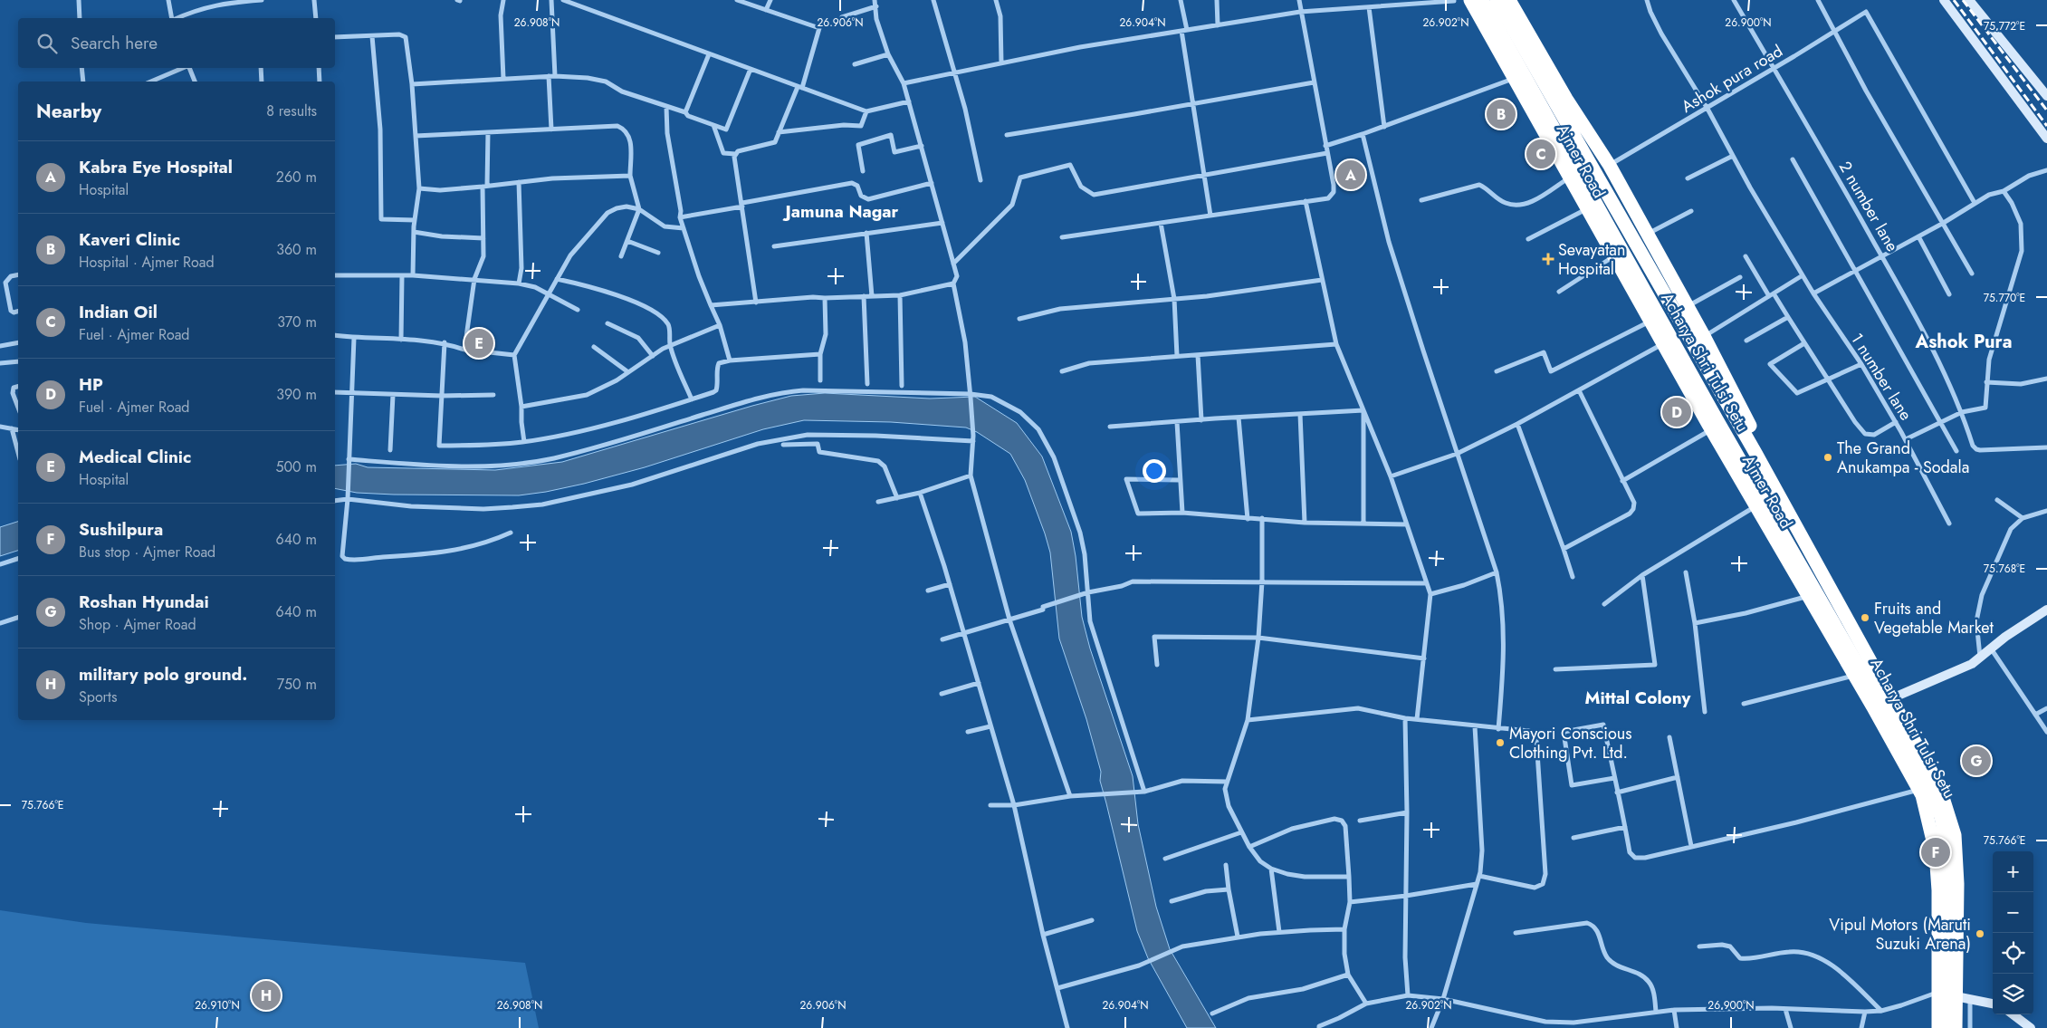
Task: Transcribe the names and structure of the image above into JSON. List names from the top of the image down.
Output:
{
  "streets": {
    "highway": ["Ajmer Road", "Acharya Shri Tulsi Setu"],
    "street": ["Ashok pura road", "2 number lane", "1 number lane"]
  },
  "crossings": [
    ["Ashok pura road", "Ajmer Road"],
    ["Ashok pura road", "2 number lane"],
    ["Ajmer Road", "Acharya Shri Tulsi Setu"]
  ],
  "districts": ["Jamuna Nagar", "Ashok Pura", "Mittal Colony"],
  "places": {
    "health": ["Sevayatan Hospital"],
    "other": [
      "The Grand Anukampa - Sodala",
      "Fruits and Vegetable Market",
      "Mayori Conscious Clothing Pvt. Ltd.",
      "Vipul Motors (Maruti Suzuki Arena)"
    ]
  },
  "page": {
    "search": "Search here",
    "heading": ["Nearby", "8 results"],
    "pins": [
      "B",
      "C",
      "A",
      "E",
      "D",
      "G",
      "F",
      "H"
    ],
    "list": [
      {
        "mark": "A",
        "name": "Kabra Eye Hospital",
        "note": "Hospital",
        "value": "260 m"
      },
      {
        "mark": "B",
        "name": "Kaveri Clinic",
        "note": "Hospital · Ajmer Road",
        "value": "360 m"
      },
      {
        "mark": "C",
        "name": "Indian Oil",
        "note": "Fuel · Ajmer Road",
        "value": "370 m"
      },
      {
        "mark": "D",
        "name": "HP",
        "note": "Fuel · Ajmer Road",
        "value": "390 m"
      },
      {
        "mark": "E",
        "name": "Medical Clinic",
        "note": "Hospital",
        "value": "500 m"
      },
      {
        "mark": "F",
        "name": "Sushilpura",
        "note": "Bus stop · Ajmer Road",
        "value": "640 m"
      },
      {
        "mark": "G",
        "name": "Roshan Hyundai",
        "note": "Shop · Ajmer Road",
        "value": "640 m"
      },
      {
        "mark": "H",
        "name": "military polo ground.",
        "note": "Sports",
        "value": "750 m"
      }
    ],
    "map_buttons": ["+", "−"]
  },
  "coordinates": [
    "26.908°N",
    "26.906°N",
    "26.904°N",
    "26.902°N",
    "26.900°N",
    "75.772°E",
    "75.770°E",
    "75.768°E",
    "75.766°E",
    "26.910°N"
  ]
}
